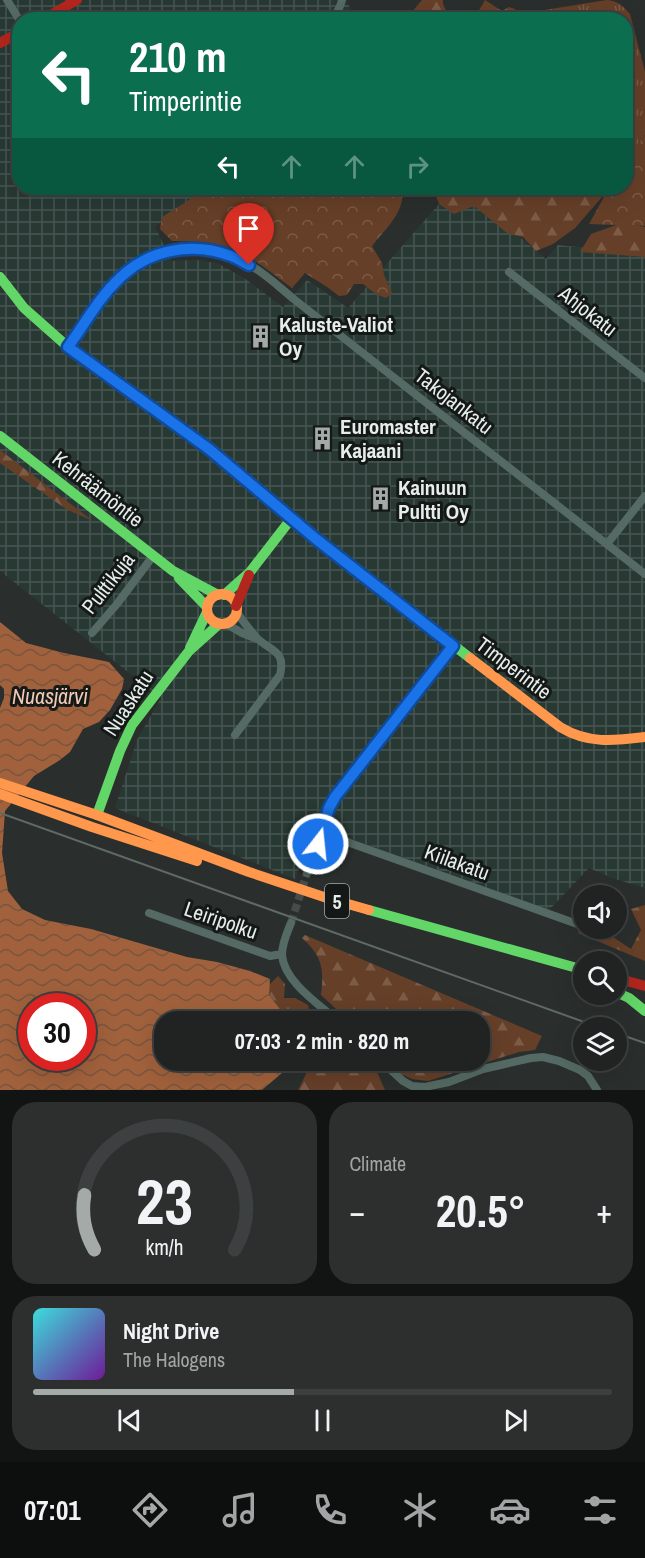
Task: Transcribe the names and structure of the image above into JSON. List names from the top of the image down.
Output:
{
  "streets": {
    "main road": [
      "Kehräämöntie",
      "Timperintie",
      "Nuaskatu",
      "5"
    ],
    "street": [
      "Ahjokatu",
      "Takojankatu",
      "Pulttikuja",
      "Kiilakatu",
      "Leiripolku"
    ]
  },
  "crossings": [
    ["Kehräämöntie", "Pulttikuja"],
    ["Kehräämöntie", "Nuaskatu"],
    ["Nuaskatu", "5"]
  ],
  "water": ["Nuasjärvi"],
  "places": {
    "building": ["Kaluste-Valiot Oy", "Euromaster Kajaani", "Kainuun Pultti Oy"]
  },
  "page": {
    "turn": ["210 m", "Timperintie"],
    "limit": "30",
    "trip": "07:03 · 2 min · 820 m",
    "tile": "Climate",
    "heat": ["−", "20.5°", "+"],
    "song": ["Night Drive", "The Halogens"],
    "tabs": "07:01",
    "gauge": ["23", "km/h"]
  }
}
